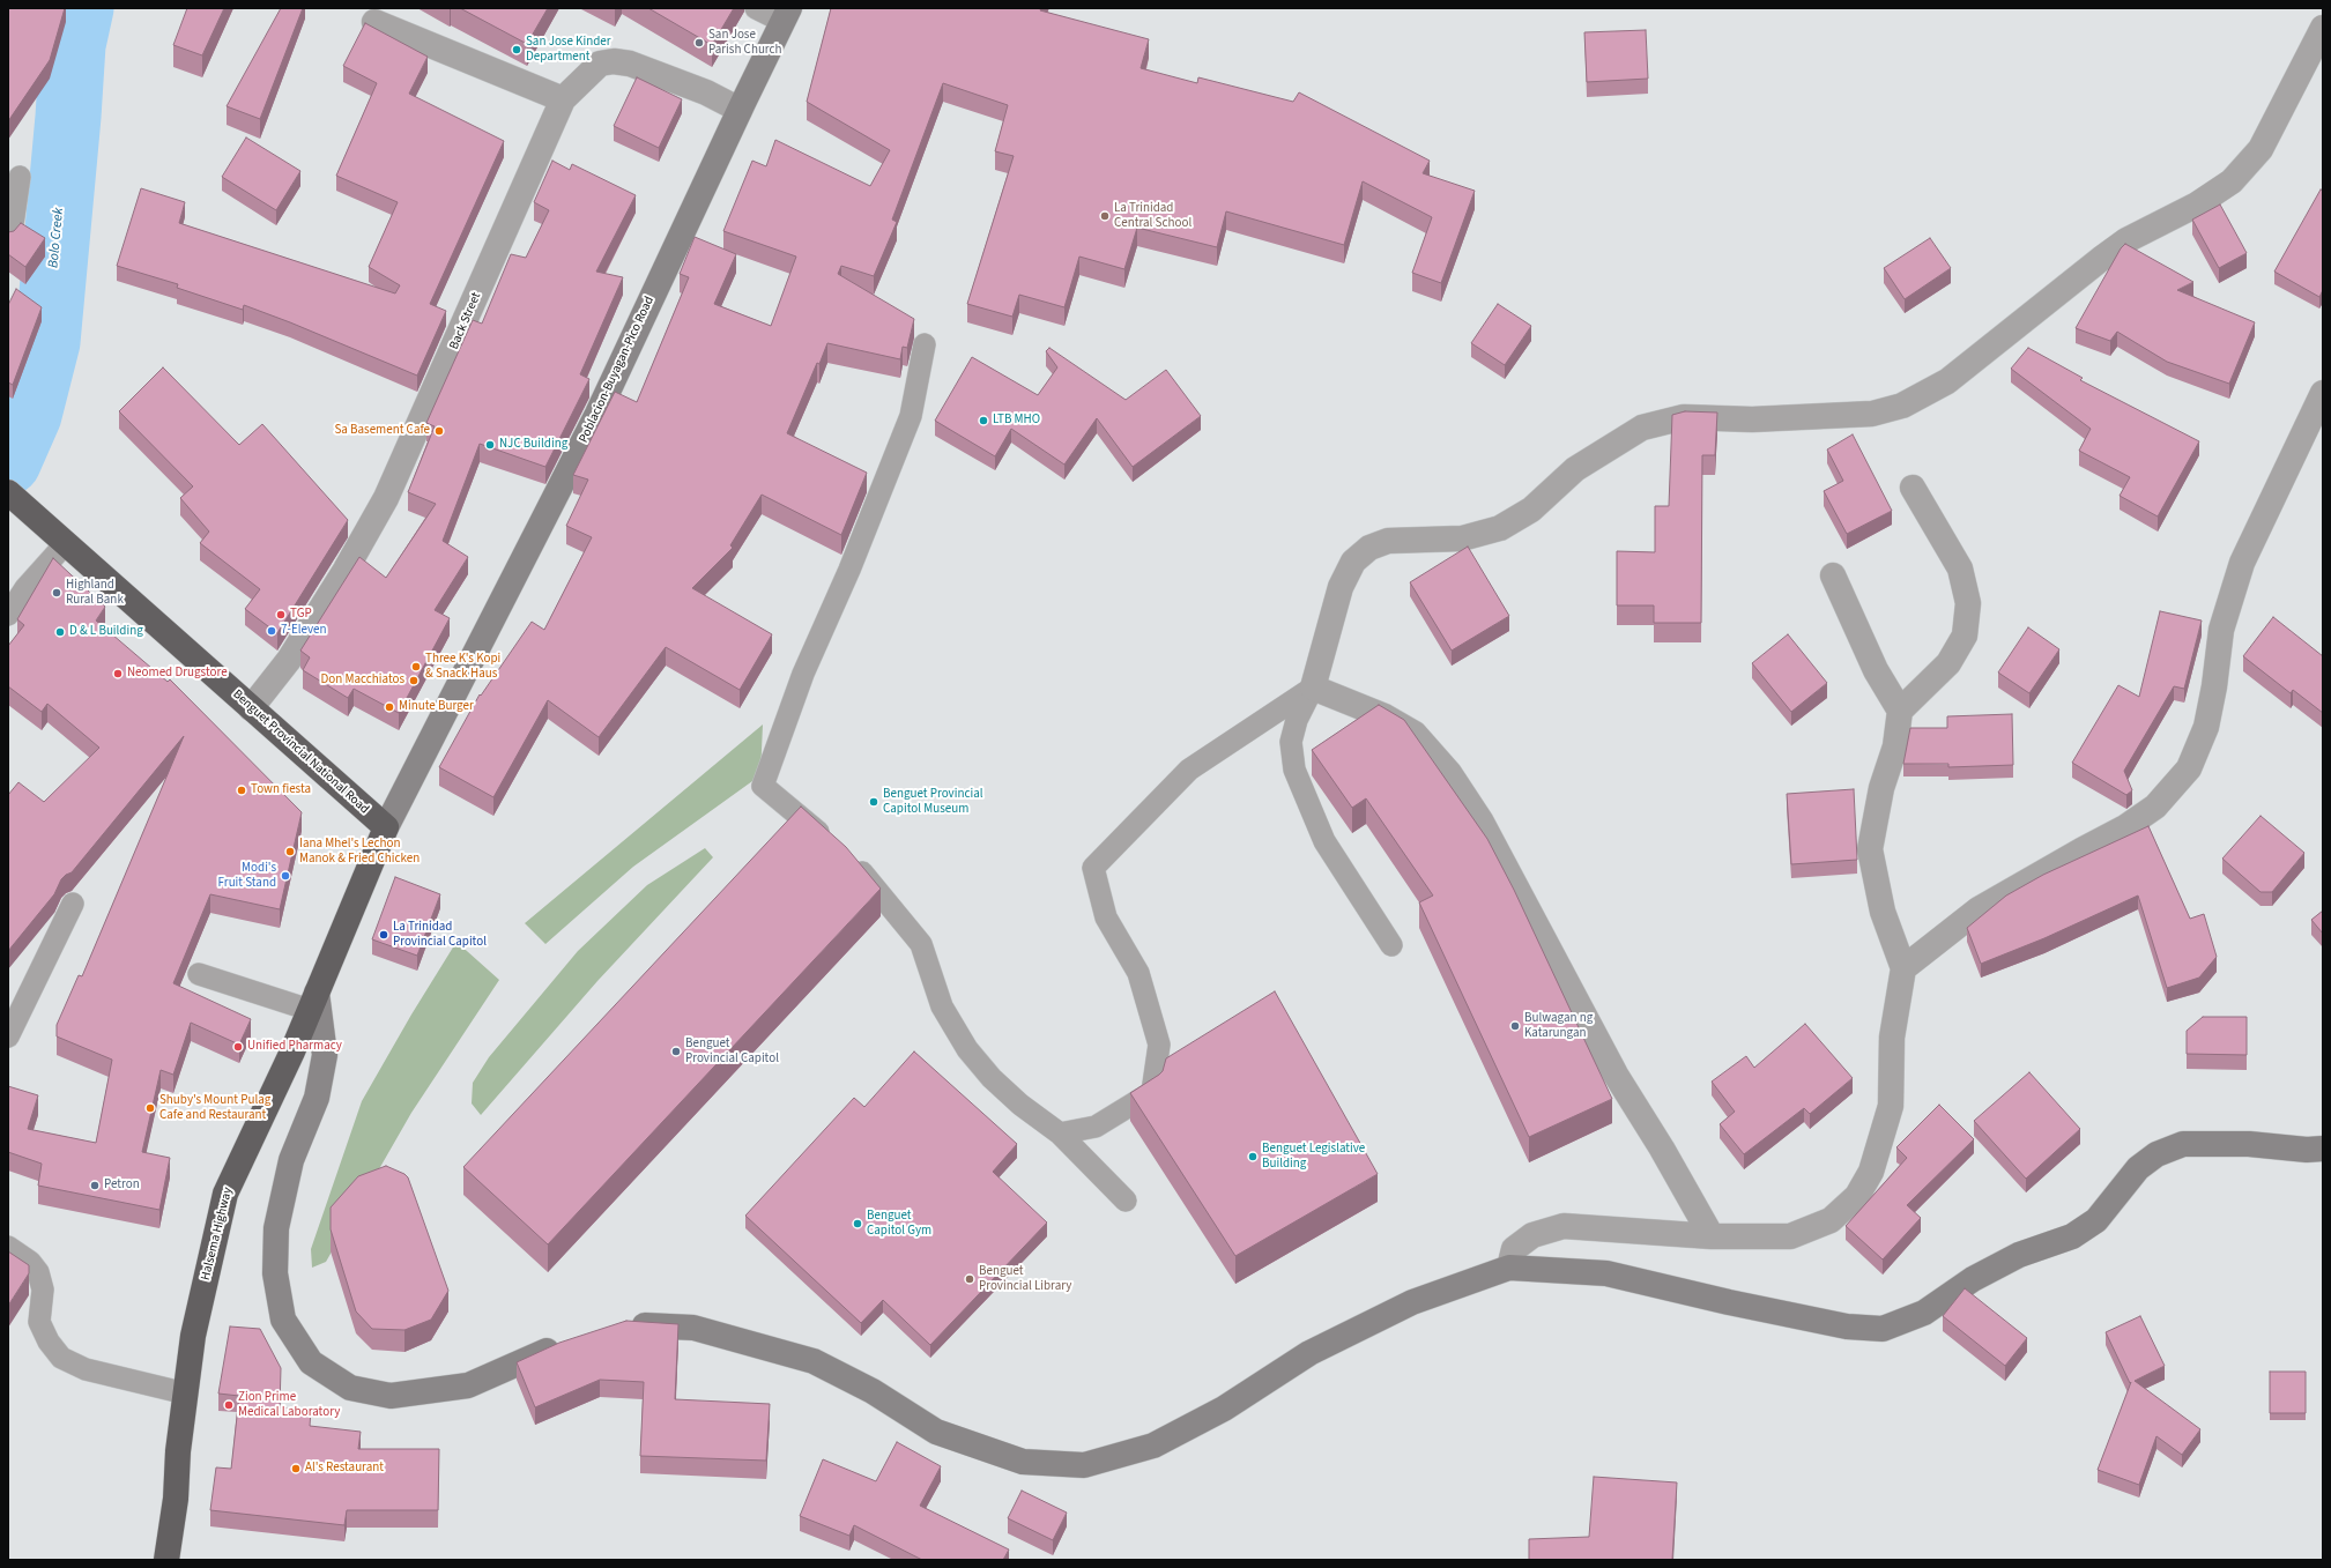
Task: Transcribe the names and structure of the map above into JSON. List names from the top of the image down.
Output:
{
  "streets": {
    "highway": ["Benguet Provincial National Road", "Halsema Highway"],
    "street": ["Back Street", "Poblacion-Buyagan-Pico Road"]
  },
  "crossings": [
    ["Back Street", "Poblacion-Buyagan-Pico Road"],
    ["Back Street", "Benguet Provincial National Road"],
    ["Poblacion-Buyagan-Pico Road", "Benguet Provincial National Road"],
    ["Poblacion-Buyagan-Pico Road", "Halsema Highway"],
    ["Benguet Provincial National Road", "Halsema Highway"]
  ],
  "water": ["Bolo Creek"],
  "places": [
    "San Jose Parish Church",
    "San Jose Kinder Department",
    "La Trinidad Central School",
    "LTB MHO",
    "Sa Basement Cafe",
    "NJC Building",
    "Highland Rural Bank",
    "TGP",
    "7-Eleven",
    "D & L Building",
    "Three K's Kopi & Snack Haus",
    "Neomed Drugstore",
    "Don Macchiatos",
    "Minute Burger",
    "Town fiesta",
    "Benguet Provincial Capitol Museum",
    "Iana Mhel's Lechon Manok & Fried Chicken",
    "Modi's Fruit Stand",
    "La Trinidad Provincial Capitol",
    "Bulwagan ng Katarungan",
    "Unified Pharmacy",
    "Benguet Provincial Capitol",
    "Shuby's Mount Pulag Cafe and Restaurant",
    "Benguet Legislative Building",
    "Petron",
    "Benguet Capitol Gym",
    "Benguet Provincial Library",
    "Zion Prime Medical Laboratory",
    "Al's Restaurant"
  ]
}
